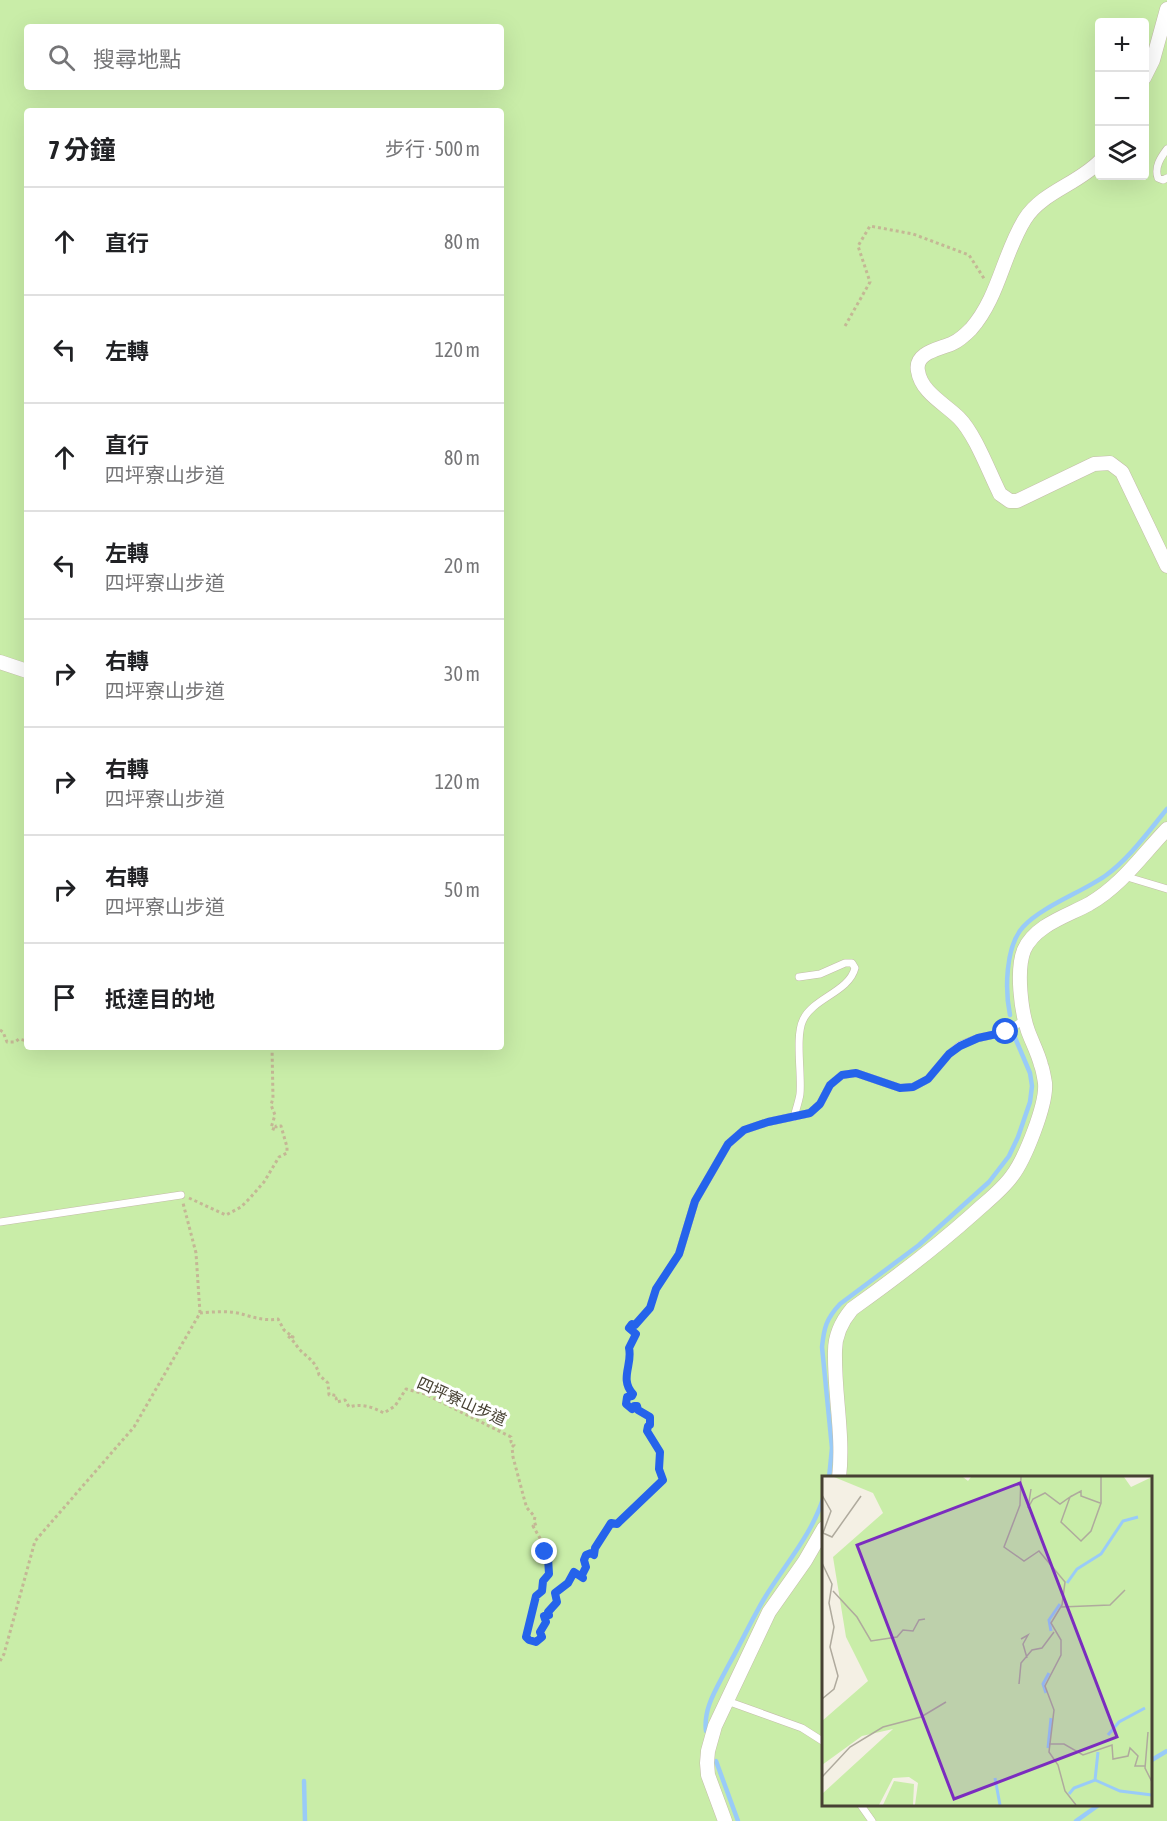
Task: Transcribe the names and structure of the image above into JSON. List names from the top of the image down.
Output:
{
  "streets": {
    "path": ["四坪寮山步道"]
  },
  "page": {
    "map_buttons": ["+", "−"],
    "search": "搜尋地點",
    "heading": ["7 分鐘", "步行 · 500 m"],
    "list": [
      ["直行", "80 m"],
      ["左轉", "120 m"],
      ["直行", "四坪寮山步道", "80 m"],
      ["左轉", "四坪寮山步道", "20 m"],
      ["右轉", "四坪寮山步道", "30 m"],
      ["右轉", "四坪寮山步道", "120 m"],
      ["右轉", "四坪寮山步道", "50 m"],
      "抵達目的地"
    ]
  }
}
